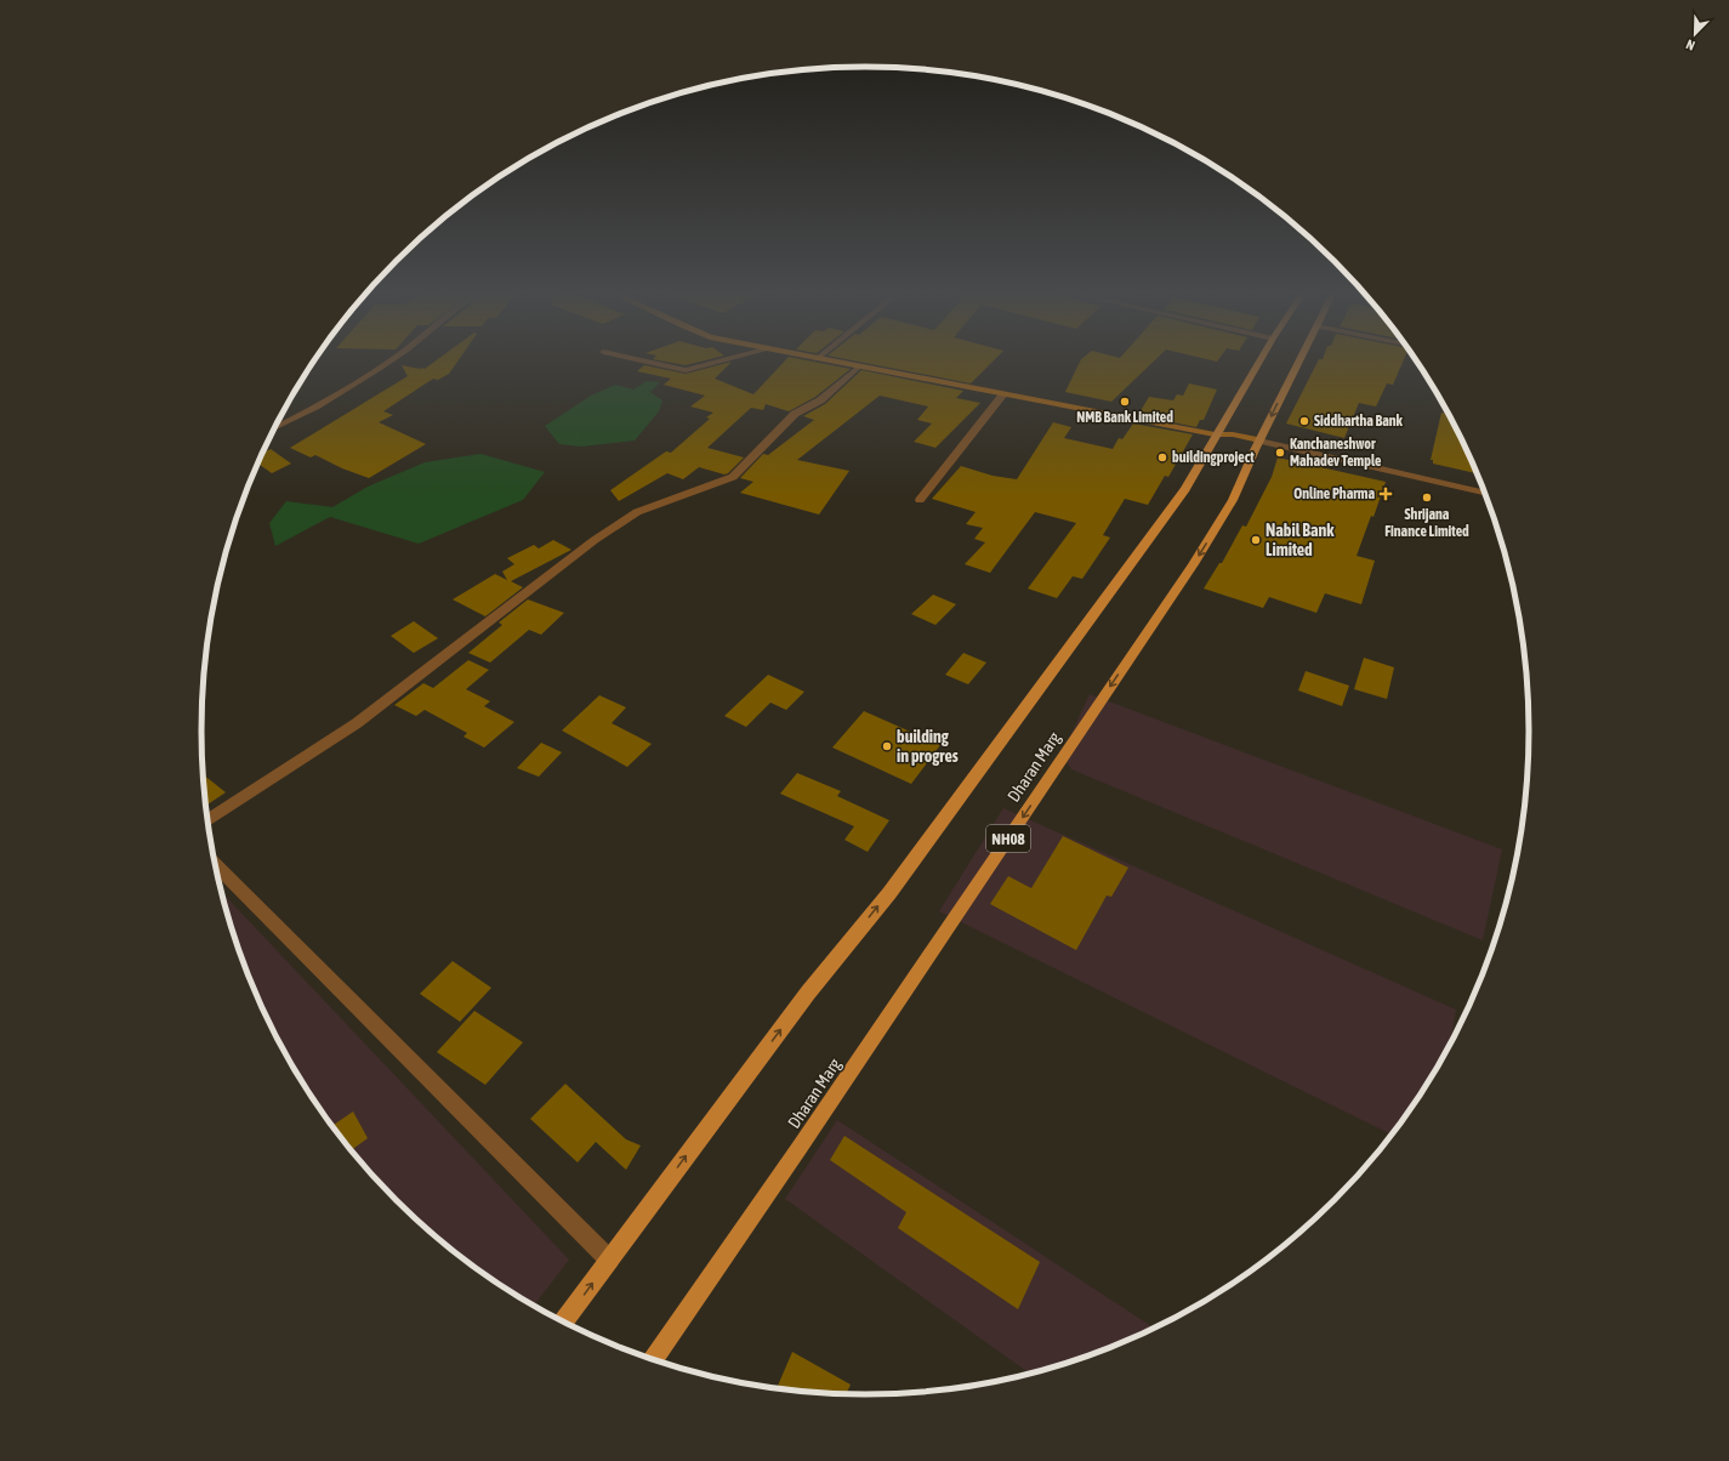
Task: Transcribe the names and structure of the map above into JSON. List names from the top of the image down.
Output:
{
  "streets": {
    "main road": ["Dharan Marg", "NH08"]
  },
  "places": {
    "other": [
      "NMB Bank Limited",
      "Siddhartha Bank",
      "Kanchaneshwor Mahadev Temple",
      "buildingproject",
      "Shrijana Finance Limited",
      "Nabil Bank Limited",
      "building in progres"
    ],
    "health": ["Online Pharma"]
  },
  "north": "bottom left"
}
